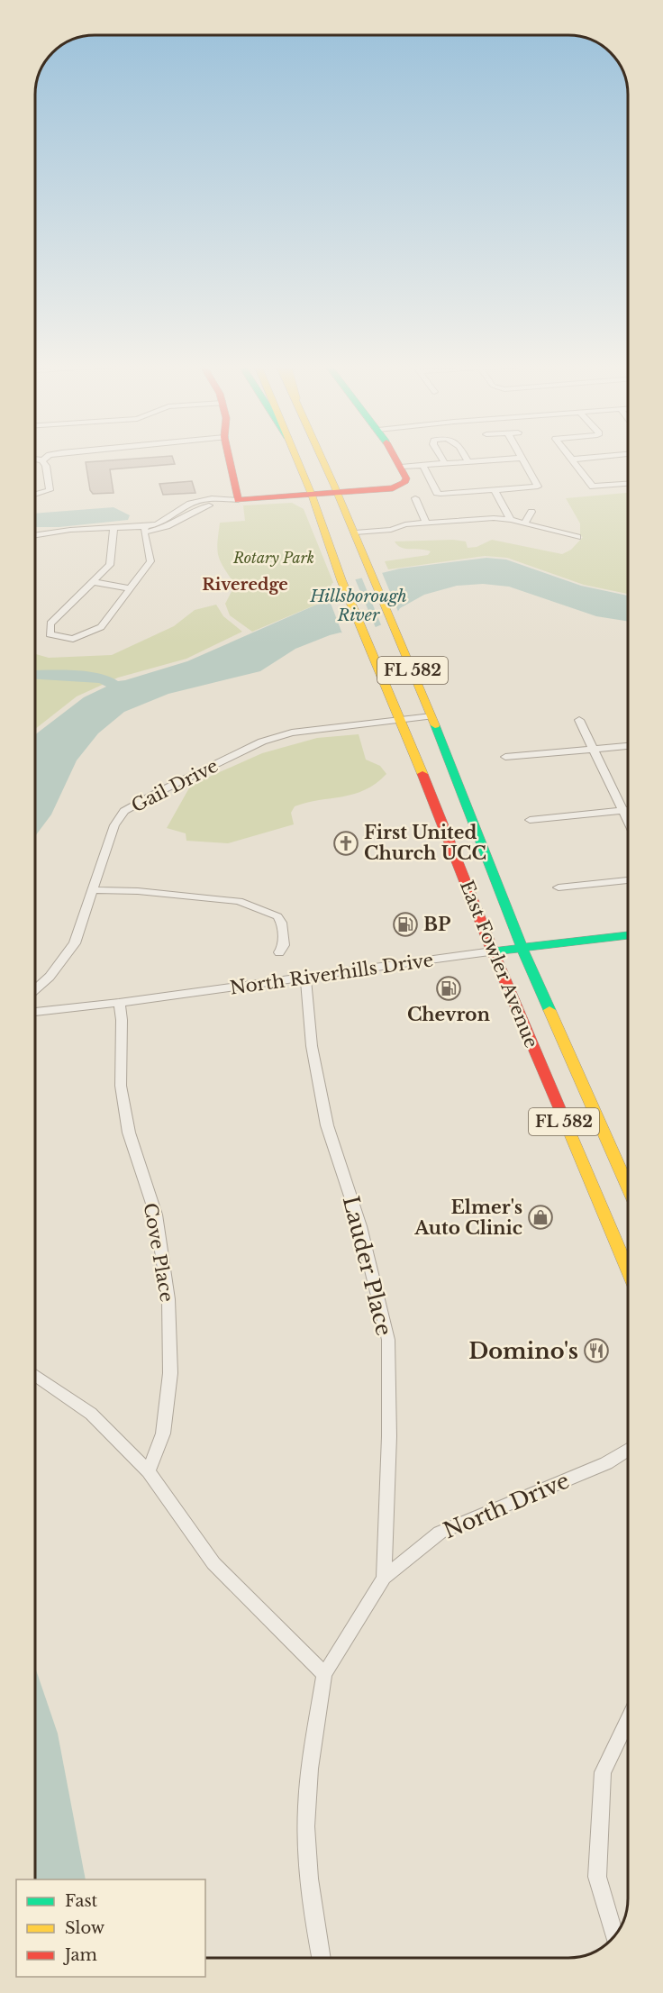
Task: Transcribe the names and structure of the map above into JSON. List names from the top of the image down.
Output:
{
  "streets": {
    "main road": ["FL 582", "East Fowler Avenue", "North Riverhills Drive"],
    "street": [
      "Gail Drive",
      "Cove Place",
      "Lauder Place",
      "North Drive"
    ]
  },
  "crossings": [
    ["Gail Drive", "East Fowler Avenue"],
    ["East Fowler Avenue", "North Riverhills Drive"],
    ["North Riverhills Drive", "Cove Place"],
    ["North Riverhills Drive", "Lauder Place"],
    ["Lauder Place", "North Drive"]
  ],
  "districts": ["Riveredge"],
  "water": ["Hillsborough River"],
  "parks": ["Rotary Park"],
  "places": {
    "church": ["First United Church UCC"],
    "fuel station": ["BP", "Chevron"],
    "shop": ["Elmer's Auto Clinic"],
    "restaurant": ["Domino's"]
  },
  "legend": ["Fast", "Slow", "Jam"]
}
